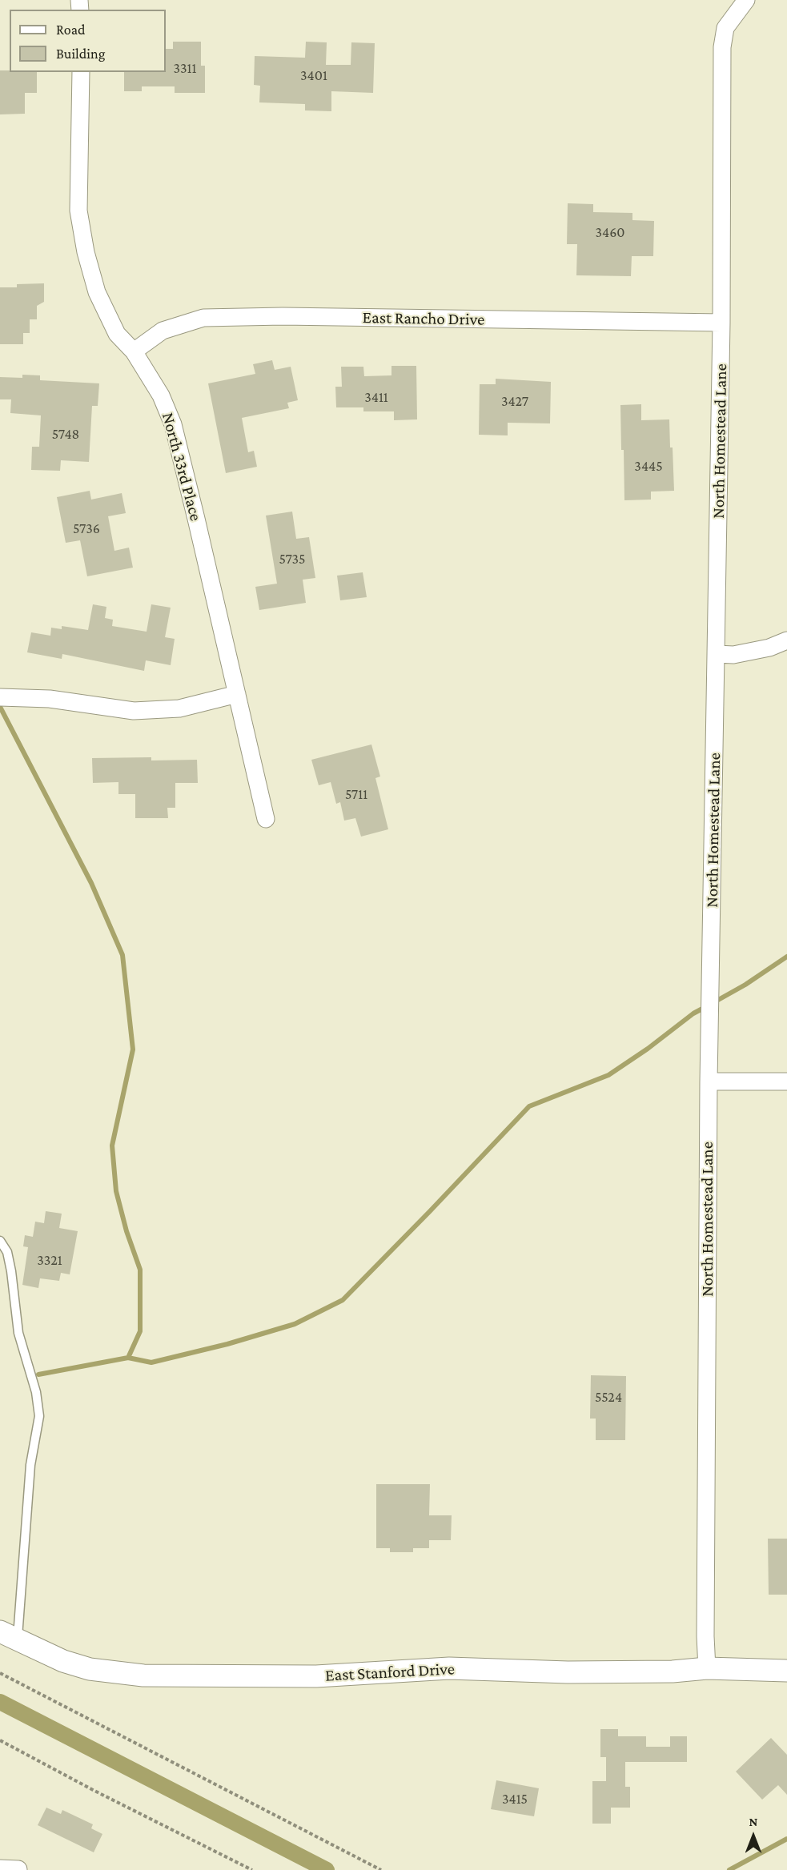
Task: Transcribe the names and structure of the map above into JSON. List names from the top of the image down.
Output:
{
  "streets": {
    "street": [
      "East Rancho Drive",
      "North Homestead Lane",
      "North 33rd Place",
      "East Stanford Drive"
    ]
  },
  "crossings": [
    ["East Rancho Drive", "North Homestead Lane"],
    ["East Rancho Drive", "North 33rd Place"],
    ["North Homestead Lane", "East Stanford Drive"]
  ],
  "house_numbers": [
    "3311",
    "3401",
    "3460",
    "3411",
    "3427",
    "5748",
    "3445",
    "5736",
    "5735",
    "5711",
    "3321",
    "5524",
    "3415"
  ],
  "legend": ["Road", "Building"],
  "north": "top"
}
